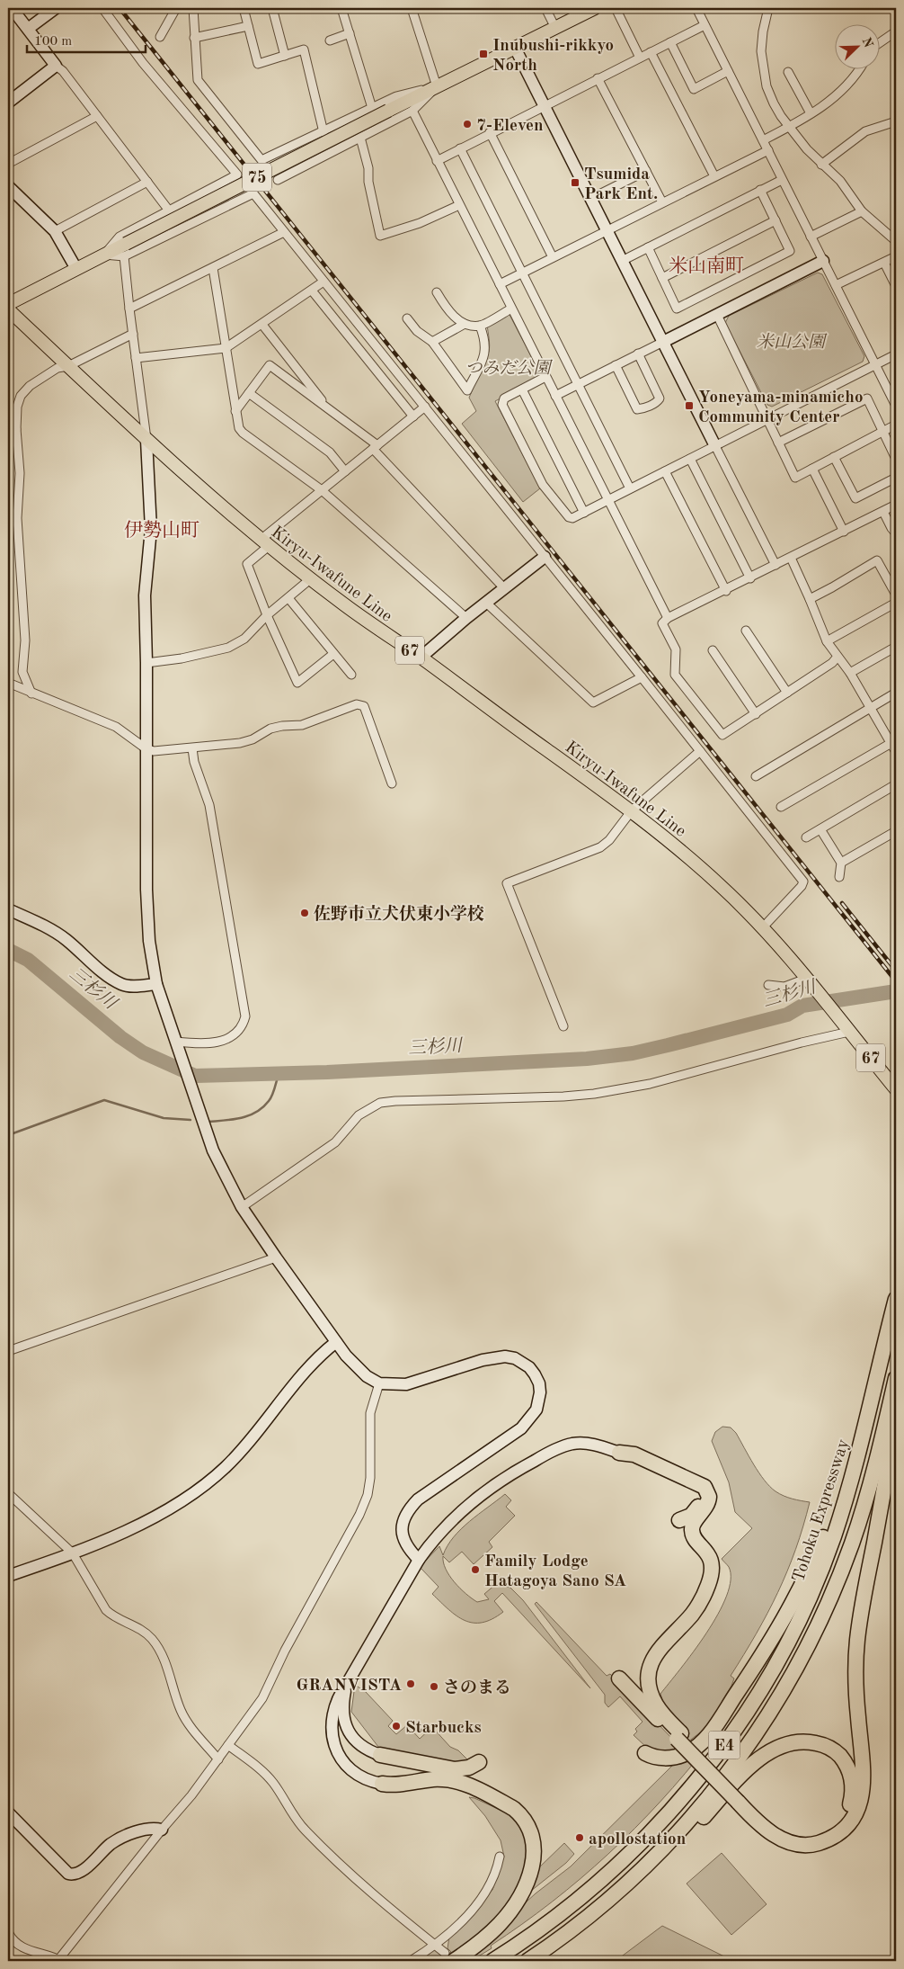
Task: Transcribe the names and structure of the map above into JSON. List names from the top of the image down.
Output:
{
  "streets": {
    "highway": ["Tohoku Expressway", "E4"],
    "main road": ["75", "Kiryu-Iwafune Line", "67"]
  },
  "crossings": [
    ["Kiryu-Iwafune Line", "67"]
  ],
  "districts": ["米山南町", "伊勢山町"],
  "water": ["三杉川"],
  "parks": ["米山公園", "つみだ公園"],
  "places": {
    "transit": ["Inubushi-rikkyo North", "Tsumida Park Ent.", "Yoneyama-minamicho Community Center"],
    "other": [
      "7-Eleven",
      "佐野市立犬伏東小学校",
      "Family Lodge Hatagoya Sano SA",
      "GRANVISTA",
      "さのまる",
      "Starbucks",
      "apollostation"
    ]
  },
  "scale_bar": "100 m",
  "north": "top right"
}
